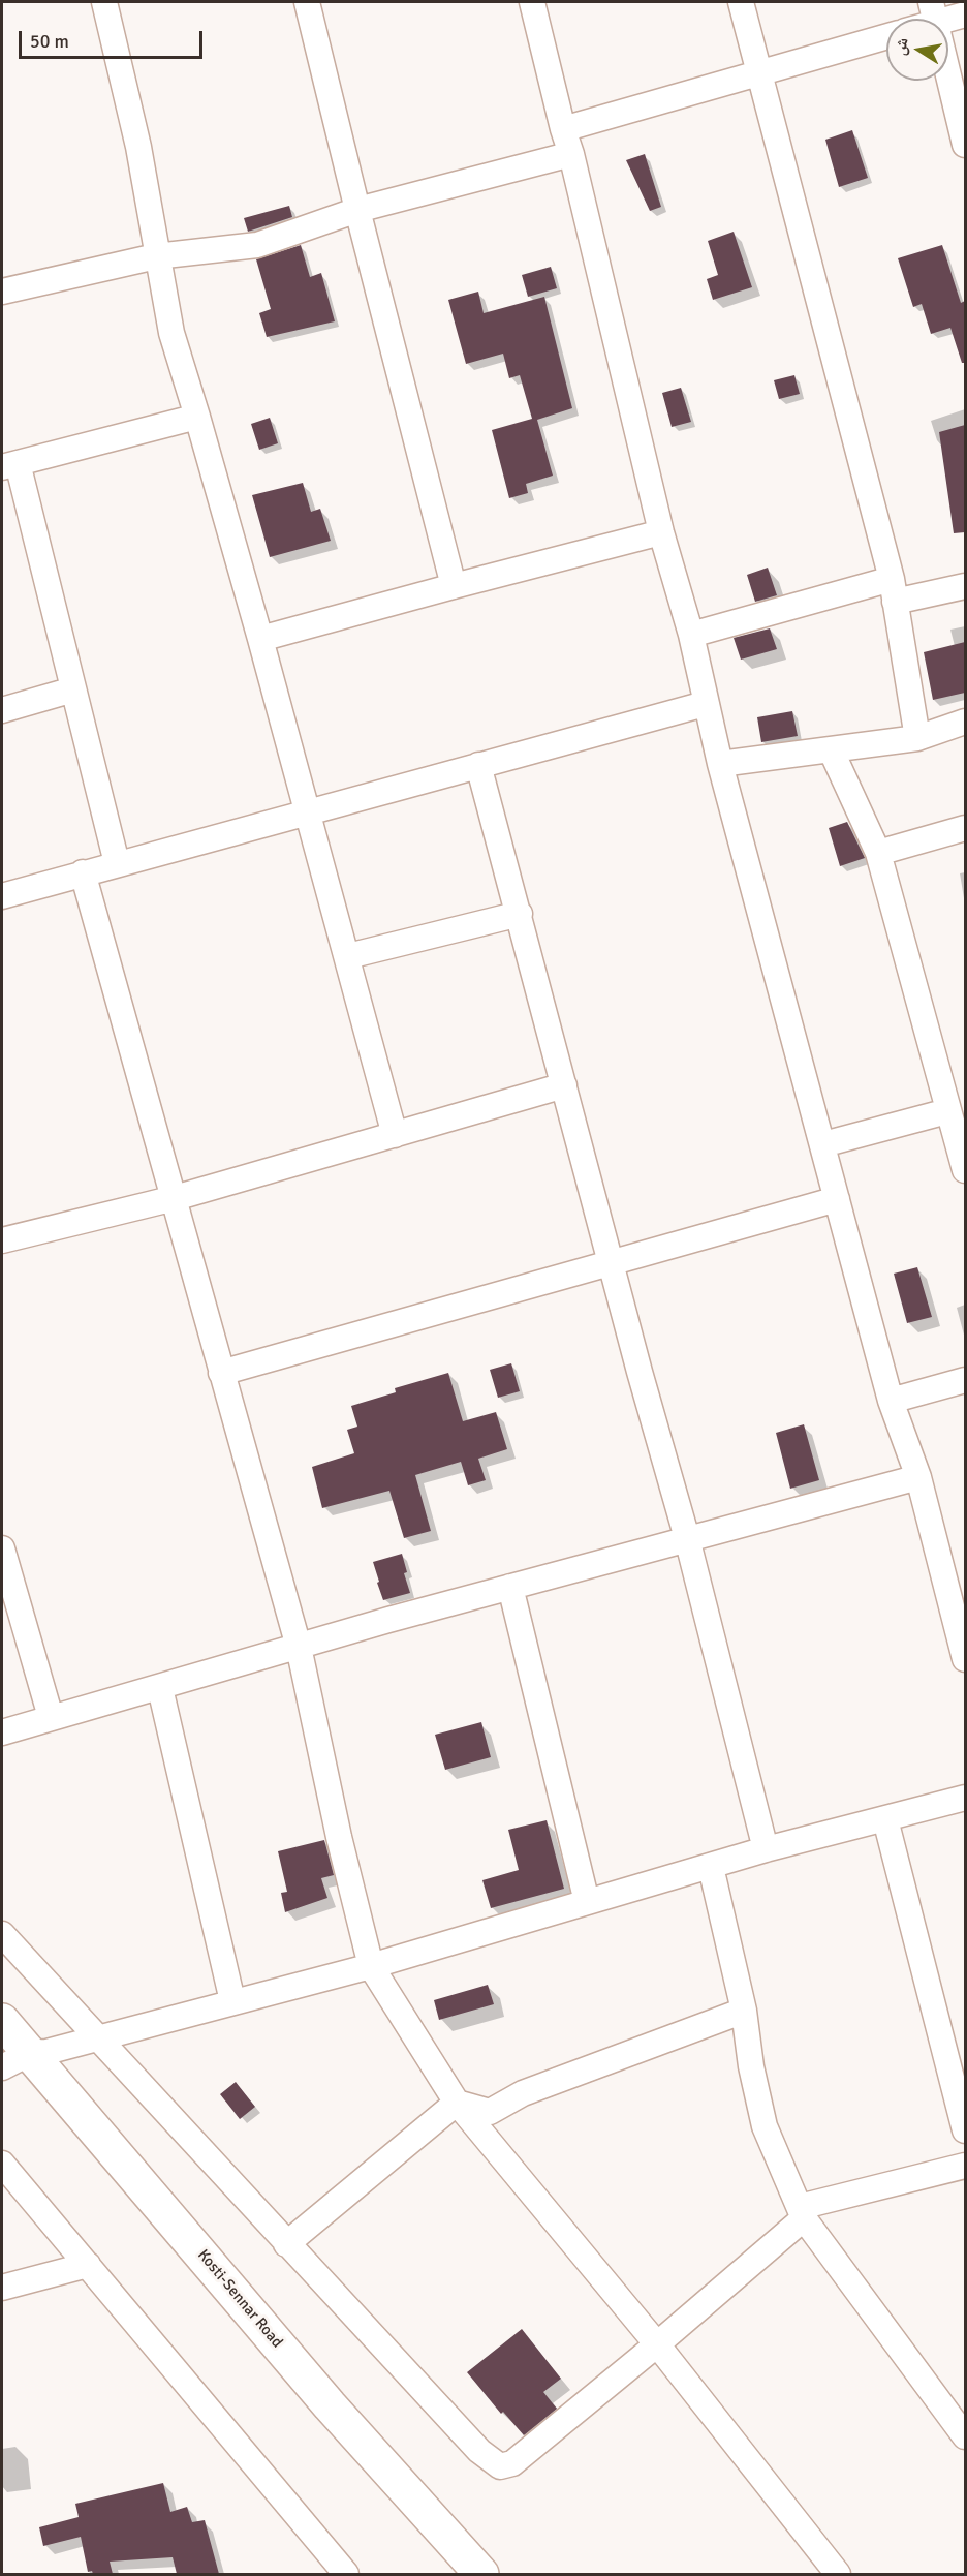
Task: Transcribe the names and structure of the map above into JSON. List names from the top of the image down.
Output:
{
  "streets": {
    "highway": ["Kosti-Sennar Road"]
  },
  "scale_bar": "50 m",
  "north": "left"
}
